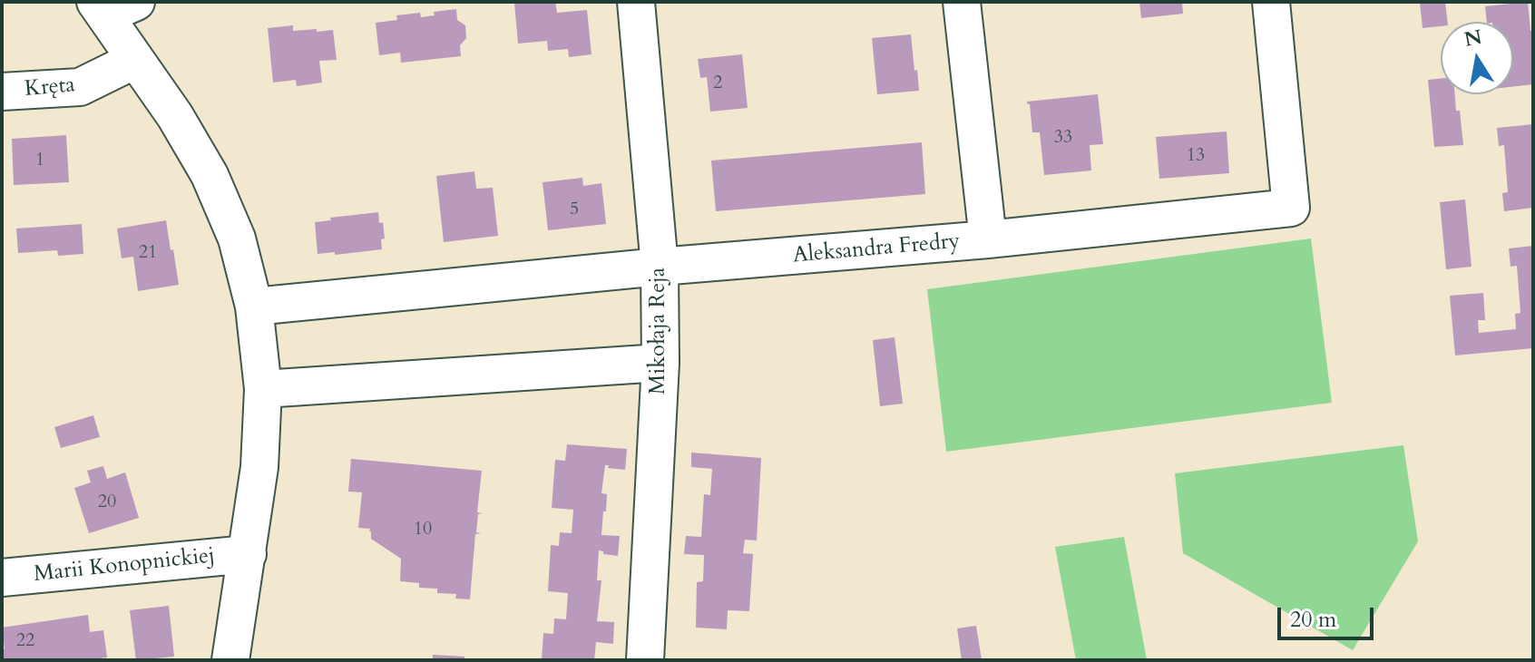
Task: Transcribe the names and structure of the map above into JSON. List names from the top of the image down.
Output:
{
  "streets": {
    "street": [
      "Kręta",
      "Aleksandra Fredry",
      "Mikołaja Reja",
      "Marii Konopnickiej"
    ]
  },
  "crossings": [
    ["Aleksandra Fredry", "Mikołaja Reja"]
  ],
  "house_numbers": [
    "2",
    "33",
    "13",
    "1",
    "5",
    "21",
    "20",
    "10",
    "22"
  ],
  "scale_bar": "20 m",
  "north": "top"
}
